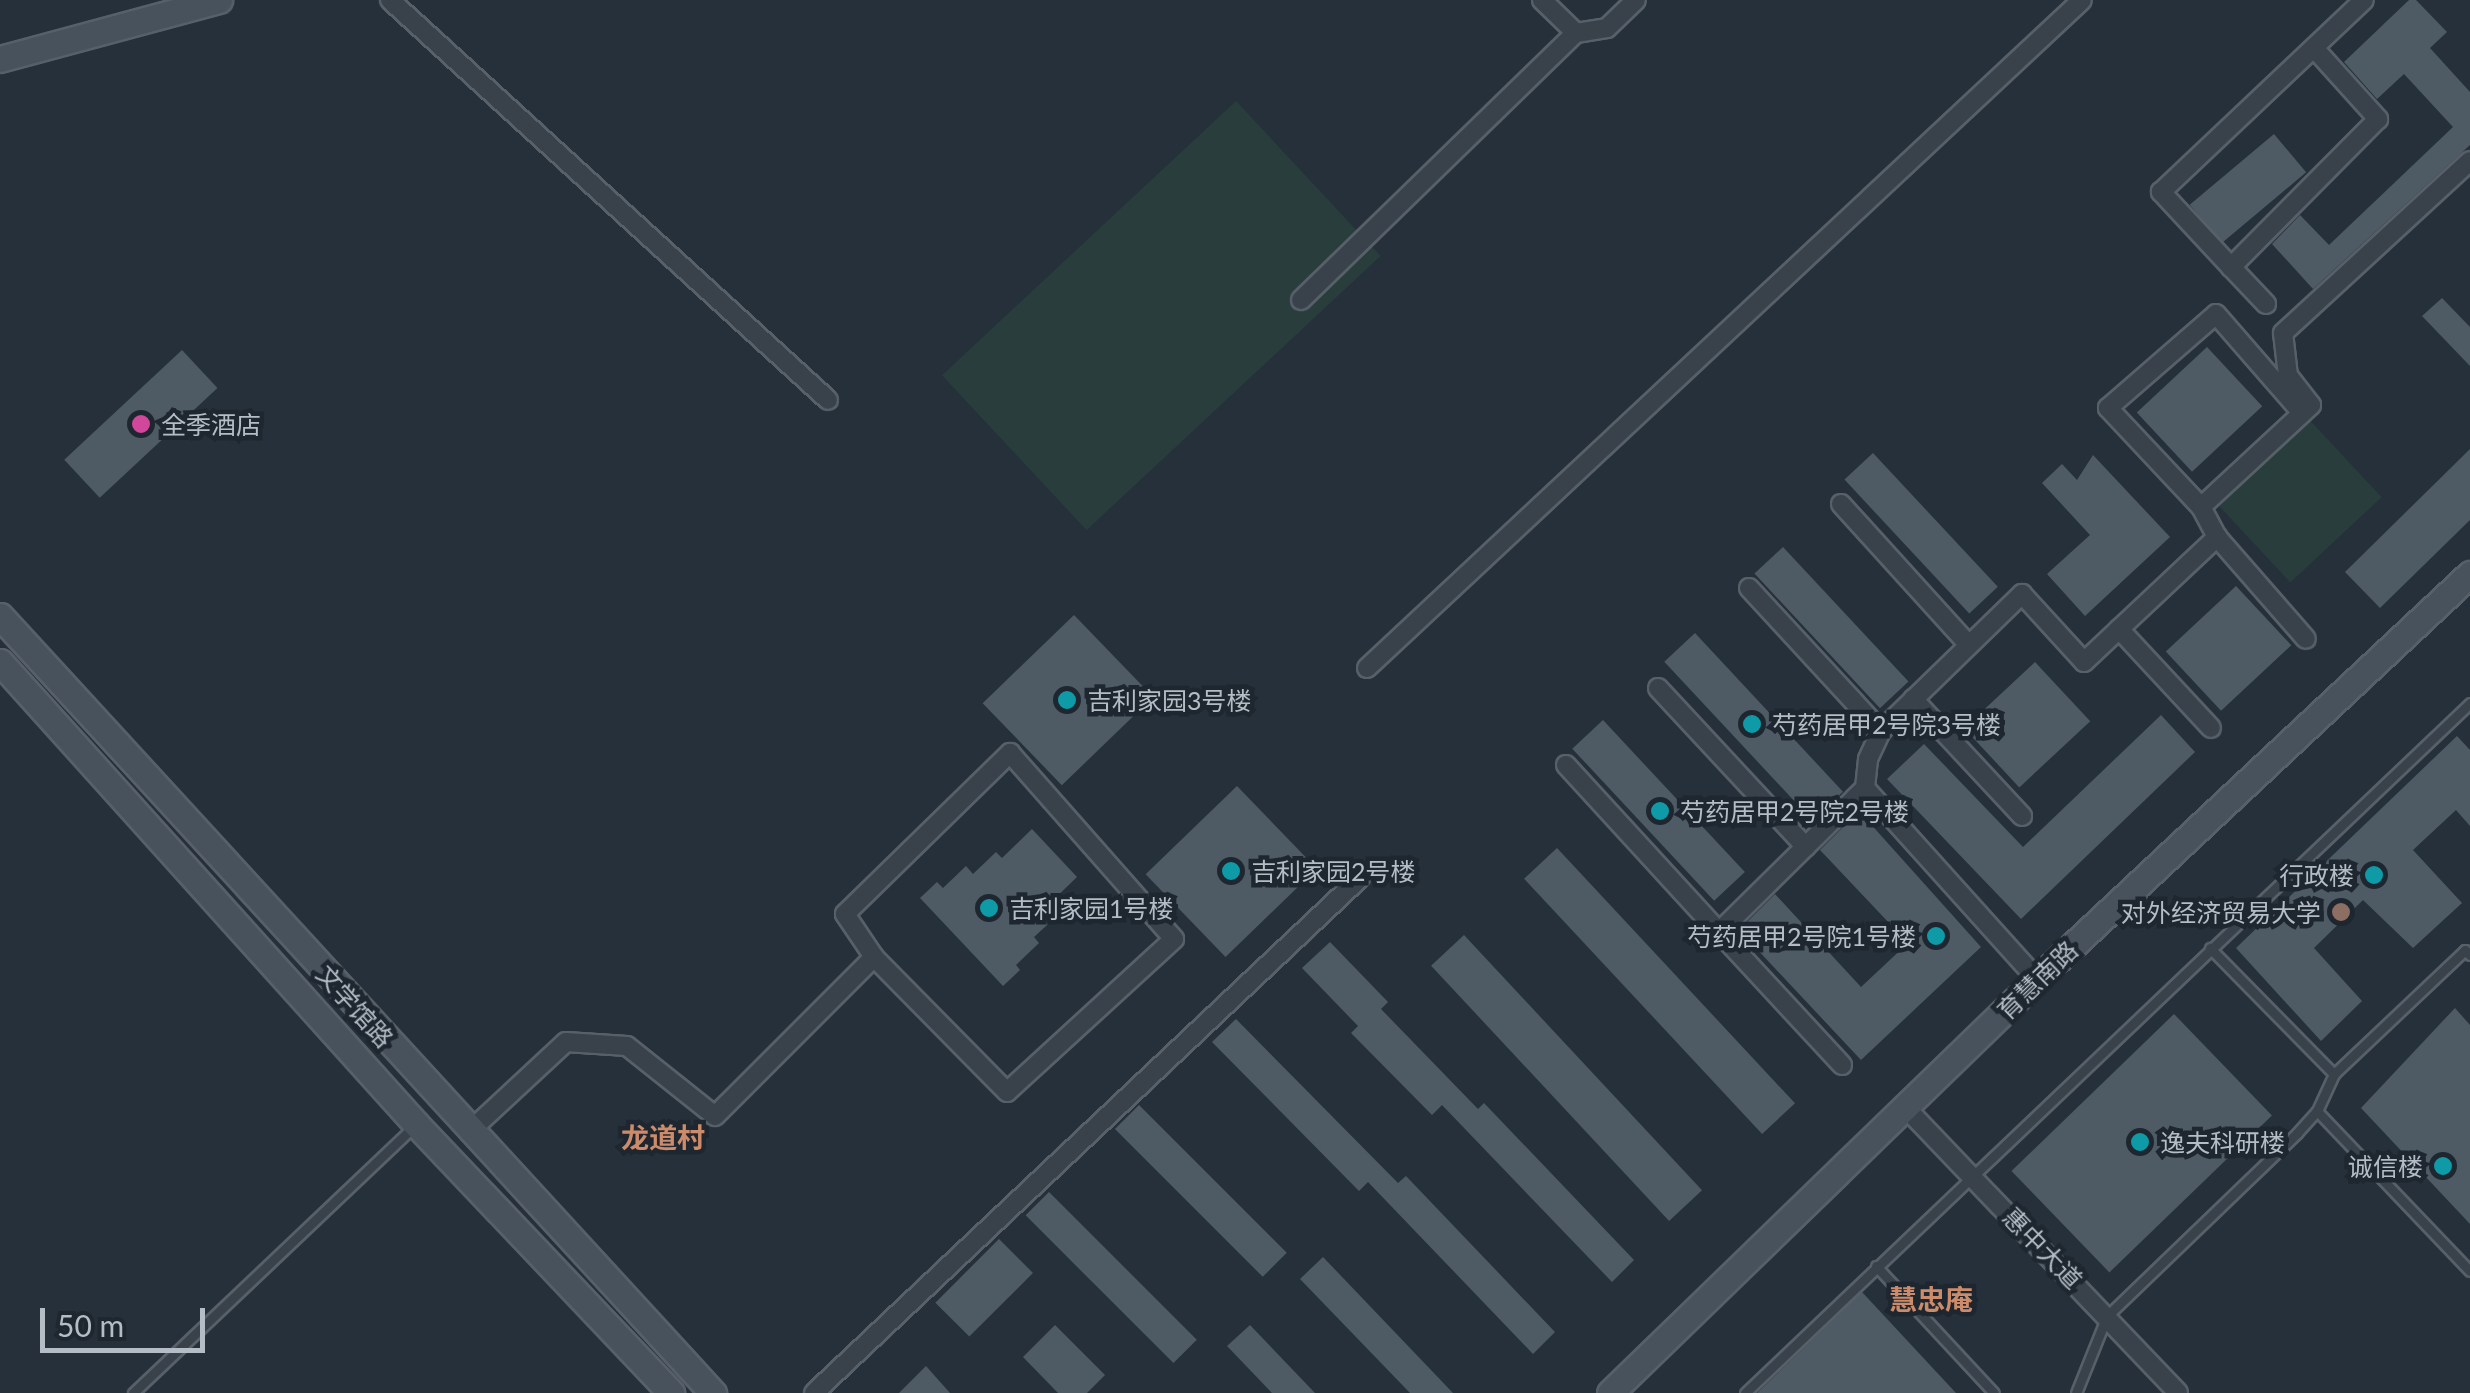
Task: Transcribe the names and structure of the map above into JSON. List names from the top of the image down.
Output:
{
  "streets": {
    "main road": ["育慧南路", "文学馆路"],
    "street": ["惠中大道"]
  },
  "crossings": [
    ["育慧南路", "惠中大道"]
  ],
  "districts": ["龙道村", "慧忠庵"],
  "places": [
    "全季酒店",
    "吉利家园3号楼",
    "芍药居甲2号院3号楼",
    "芍药居甲2号院2号楼",
    "吉利家园2号楼",
    "行政楼",
    "吉利家园1号楼",
    "对外经济贸易大学",
    "芍药居甲2号院1号楼",
    "逸夫科研楼",
    "诚信楼"
  ],
  "scale_bar": "50 m"
}
